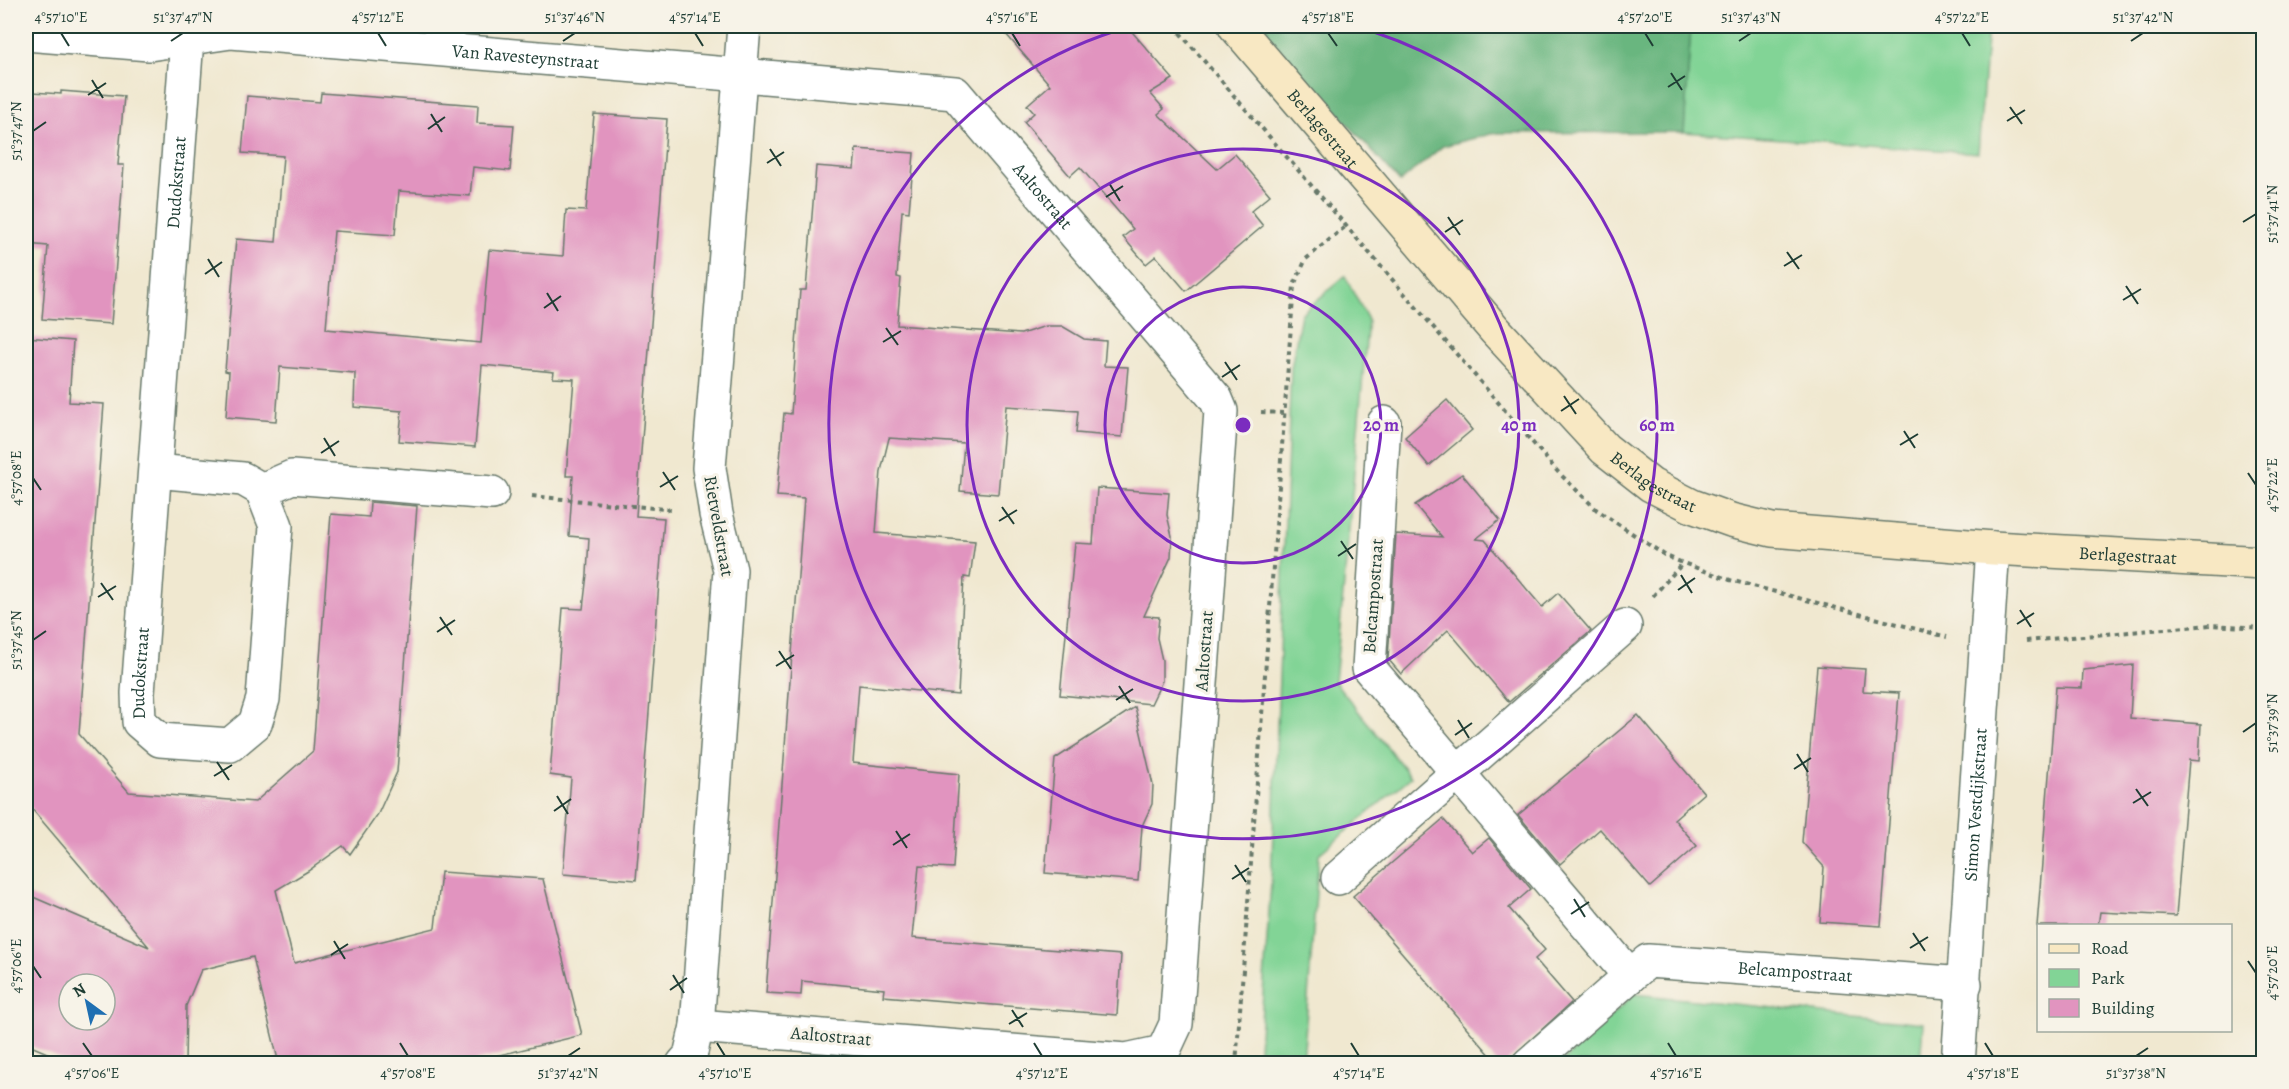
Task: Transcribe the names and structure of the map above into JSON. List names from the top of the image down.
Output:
{
  "streets": {
    "street": [
      "Van Ravesteynstraat",
      "Berlagestraat",
      "Dudokstraat",
      "Aaltostraat",
      "Rietveldstraat",
      "Belcampostraat",
      "Simon Vestdijkstraat"
    ]
  },
  "crossings": [
    ["Van Ravesteynstraat", "Dudokstraat"],
    ["Van Ravesteynstraat", "Aaltostraat"],
    ["Van Ravesteynstraat", "Rietveldstraat"],
    ["Berlagestraat", "Simon Vestdijkstraat"],
    ["Aaltostraat", "Rietveldstraat"],
    ["Belcampostraat", "Simon Vestdijkstraat"]
  ],
  "legend": ["Road", "Park", "Building"],
  "north": "top left",
  "coordinates": [
    "4°57'10\"E",
    "51°37'47\"N",
    "4°57'12\"E",
    "51°37'46\"N",
    "4°57'14\"E",
    "4°57'16\"E",
    "4°57'18\"E",
    "4°57'20\"E",
    "51°37'43\"N",
    "4°57'22\"E",
    "51°37'42\"N",
    "51°37'41\"N",
    "4°57'08\"E",
    "51°37'45\"N",
    "51°37'39\"N",
    "4°57'06\"E",
    "51°37'38\"N"
  ],
  "rings": ["20 m", "40 m", "60 m"]
}
